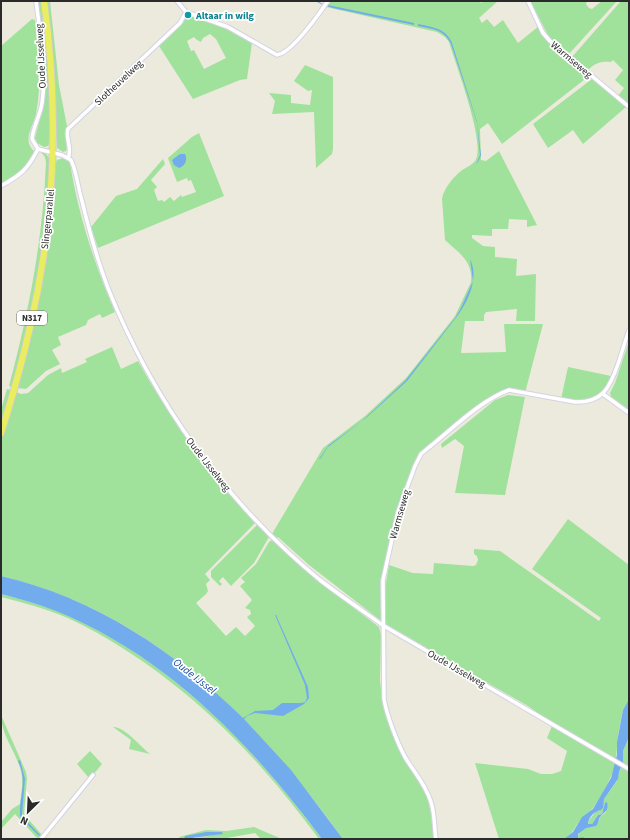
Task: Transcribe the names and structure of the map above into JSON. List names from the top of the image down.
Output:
{
  "streets": {
    "main road": ["Slingerparallel", "N317"],
    "street": ["Oude IJsselweg", "Warmseweg", "Slotheuvelweg"]
  },
  "crossings": [
    ["Oude IJsselweg", "Warmseweg"],
    ["Oude IJsselweg", "Slotheuvelweg"]
  ],
  "water": ["Oude IJssel"],
  "places": ["Altaar in wilg"],
  "north": "bottom left"
}
